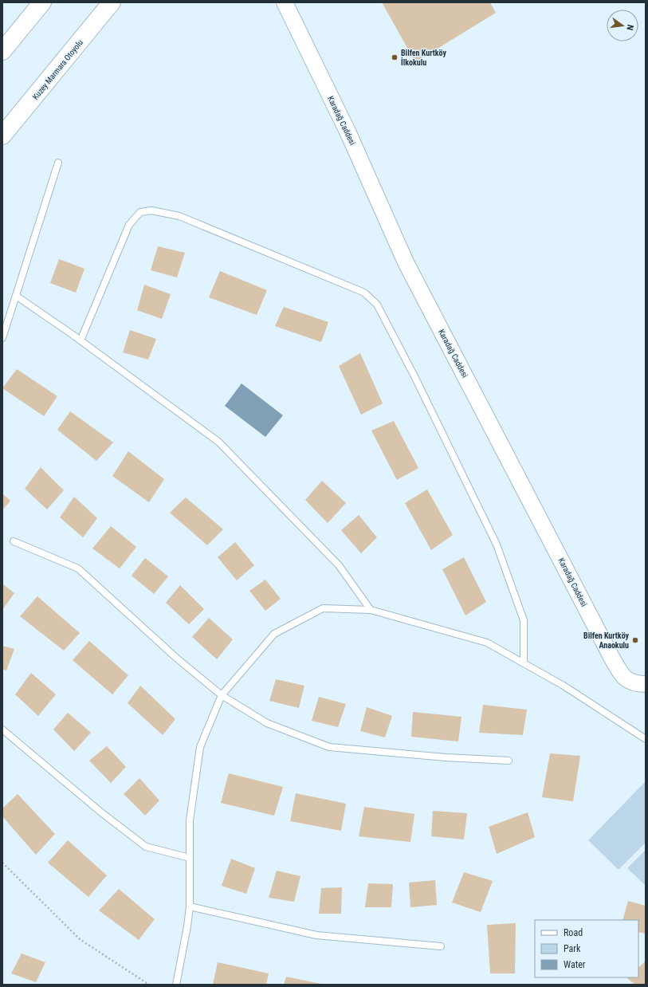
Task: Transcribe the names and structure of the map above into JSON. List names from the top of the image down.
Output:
{
  "streets": {
    "highway": ["Kuzey Marmara Otoyolu"],
    "street": ["Karadağ Caddesi"]
  },
  "places": ["Bilfen Kurtköy İlkokulu", "Bilfen Kurtköy Anaokulu"],
  "legend": ["Road", "Park", "Water"],
  "north": "right"
}
